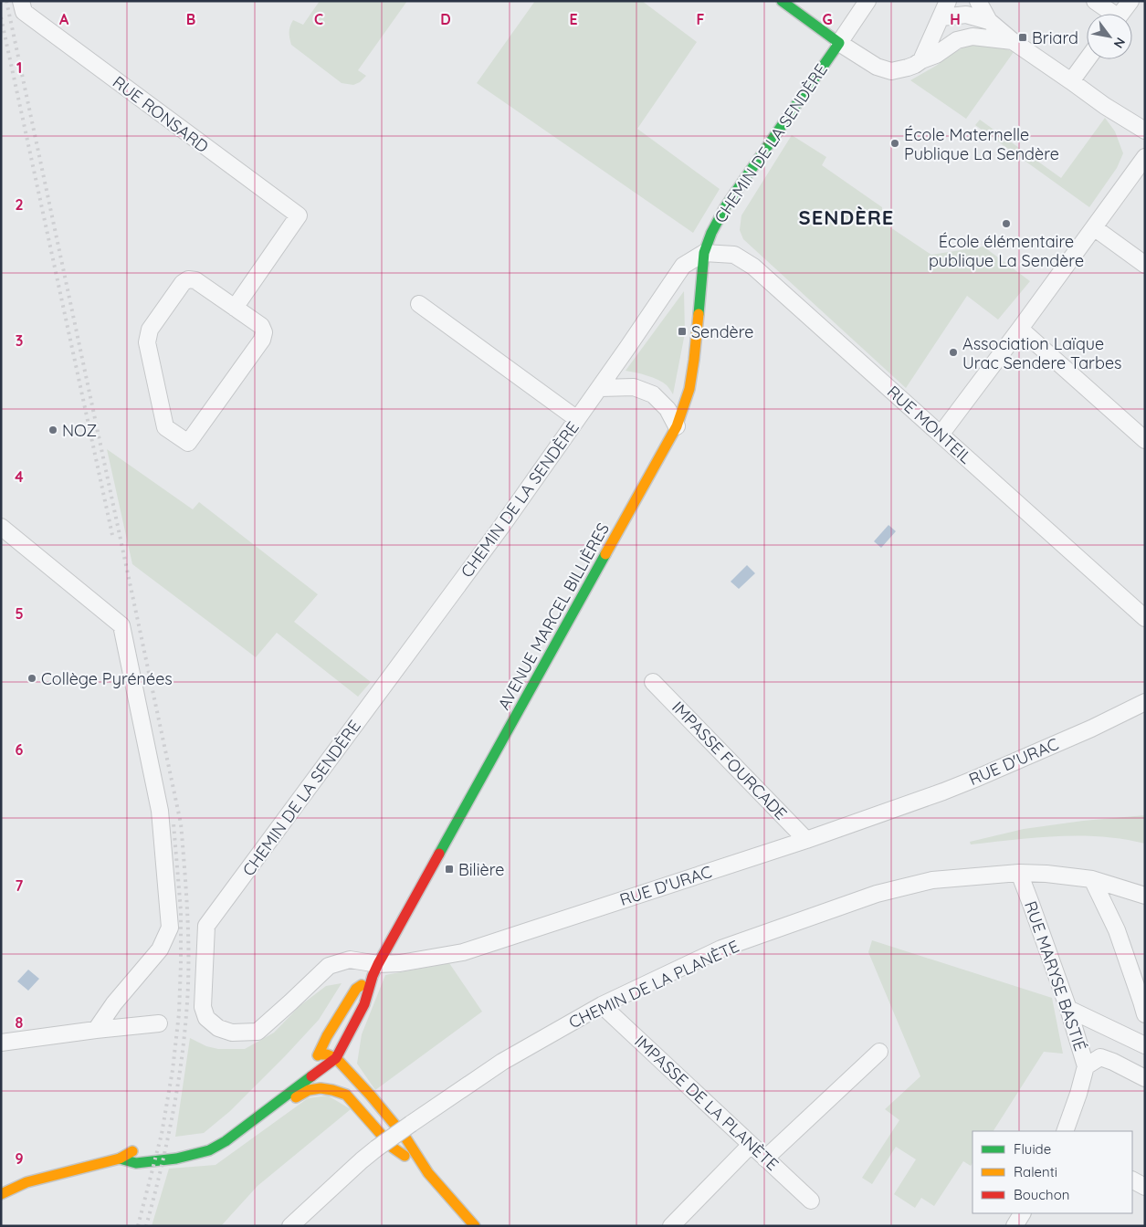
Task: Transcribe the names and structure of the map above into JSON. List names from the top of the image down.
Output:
{
  "streets": {
    "street": [
      "RUE RONSARD",
      "CHEMIN DE LA SENDÈRE",
      "RUE MONTEIL",
      "AVENUE MARCEL BILLIÈRES",
      "IMPASSE FOURCADE",
      "RUE D'URAC",
      "RUE MARYSE BASTIÉ",
      "CHEMIN DE LA PLANÈTE",
      "IMPASSE DE LA PLANÈTE"
    ]
  },
  "crossings": [
    ["CHEMIN DE LA SENDÈRE", "RUE MONTEIL"],
    ["CHEMIN DE LA SENDÈRE", "AVENUE MARCEL BILLIÈRES"],
    ["CHEMIN DE LA SENDÈRE", "RUE D'URAC"],
    ["RUE MONTEIL", "AVENUE MARCEL BILLIÈRES"],
    ["AVENUE MARCEL BILLIÈRES", "RUE D'URAC"],
    ["IMPASSE FOURCADE", "RUE D'URAC"],
    ["RUE MARYSE BASTIÉ", "CHEMIN DE LA PLANÈTE"],
    ["CHEMIN DE LA PLANÈTE", "IMPASSE DE LA PLANÈTE"]
  ],
  "districts": ["SENDÈRE"],
  "places": {
    "transit": ["Briard", "Sendère", "Bilière"],
    "other": [
      "École Maternelle Publique La Sendère",
      "École élémentaire publique La Sendère",
      "Association Laïque Urac Sendere Tarbes",
      "NOZ",
      "Collège Pyrénées"
    ]
  },
  "legend": ["Fluide", "Ralenti", "Bouchon"],
  "north": "bottom right",
  "grid": {
    "columns": [
      "A",
      "B",
      "C",
      "D",
      "E",
      "F",
      "G",
      "H"
    ],
    "rows": [
      "1",
      "2",
      "3",
      "4",
      "5",
      "6",
      "7",
      "8",
      "9"
    ]
  }
}
